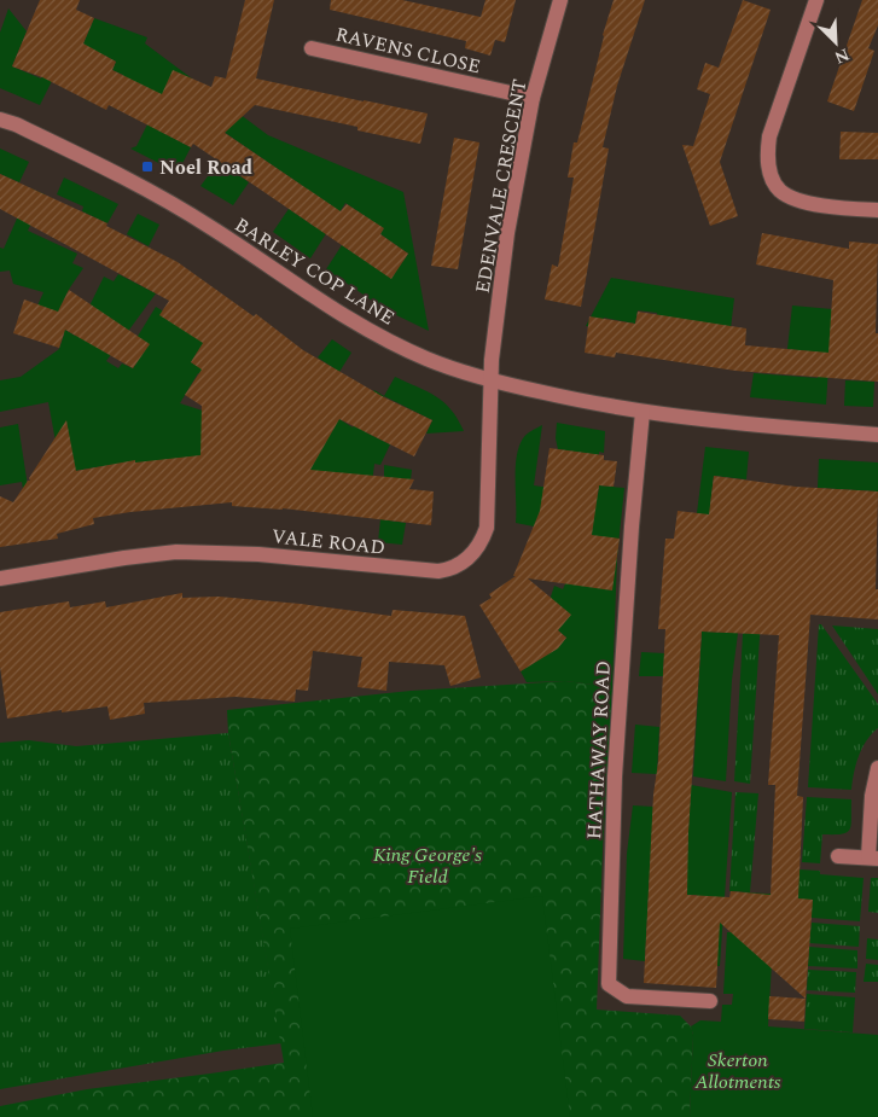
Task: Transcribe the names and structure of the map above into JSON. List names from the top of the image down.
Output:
{
  "streets": {
    "street": [
      "RAVENS CLOSE",
      "EDENVALE CRESCENT",
      "BARLEY COP LANE",
      "VALE ROAD",
      "HATHAWAY ROAD"
    ]
  },
  "crossings": [
    ["RAVENS CLOSE", "EDENVALE CRESCENT"],
    ["EDENVALE CRESCENT", "BARLEY COP LANE"],
    ["EDENVALE CRESCENT", "VALE ROAD"],
    ["BARLEY COP LANE", "VALE ROAD"],
    ["BARLEY COP LANE", "HATHAWAY ROAD"]
  ],
  "parks": ["King George's Field", "Skerton Allotments"],
  "places": {
    "transit": ["Noel Road"]
  },
  "north": "bottom right"
}
